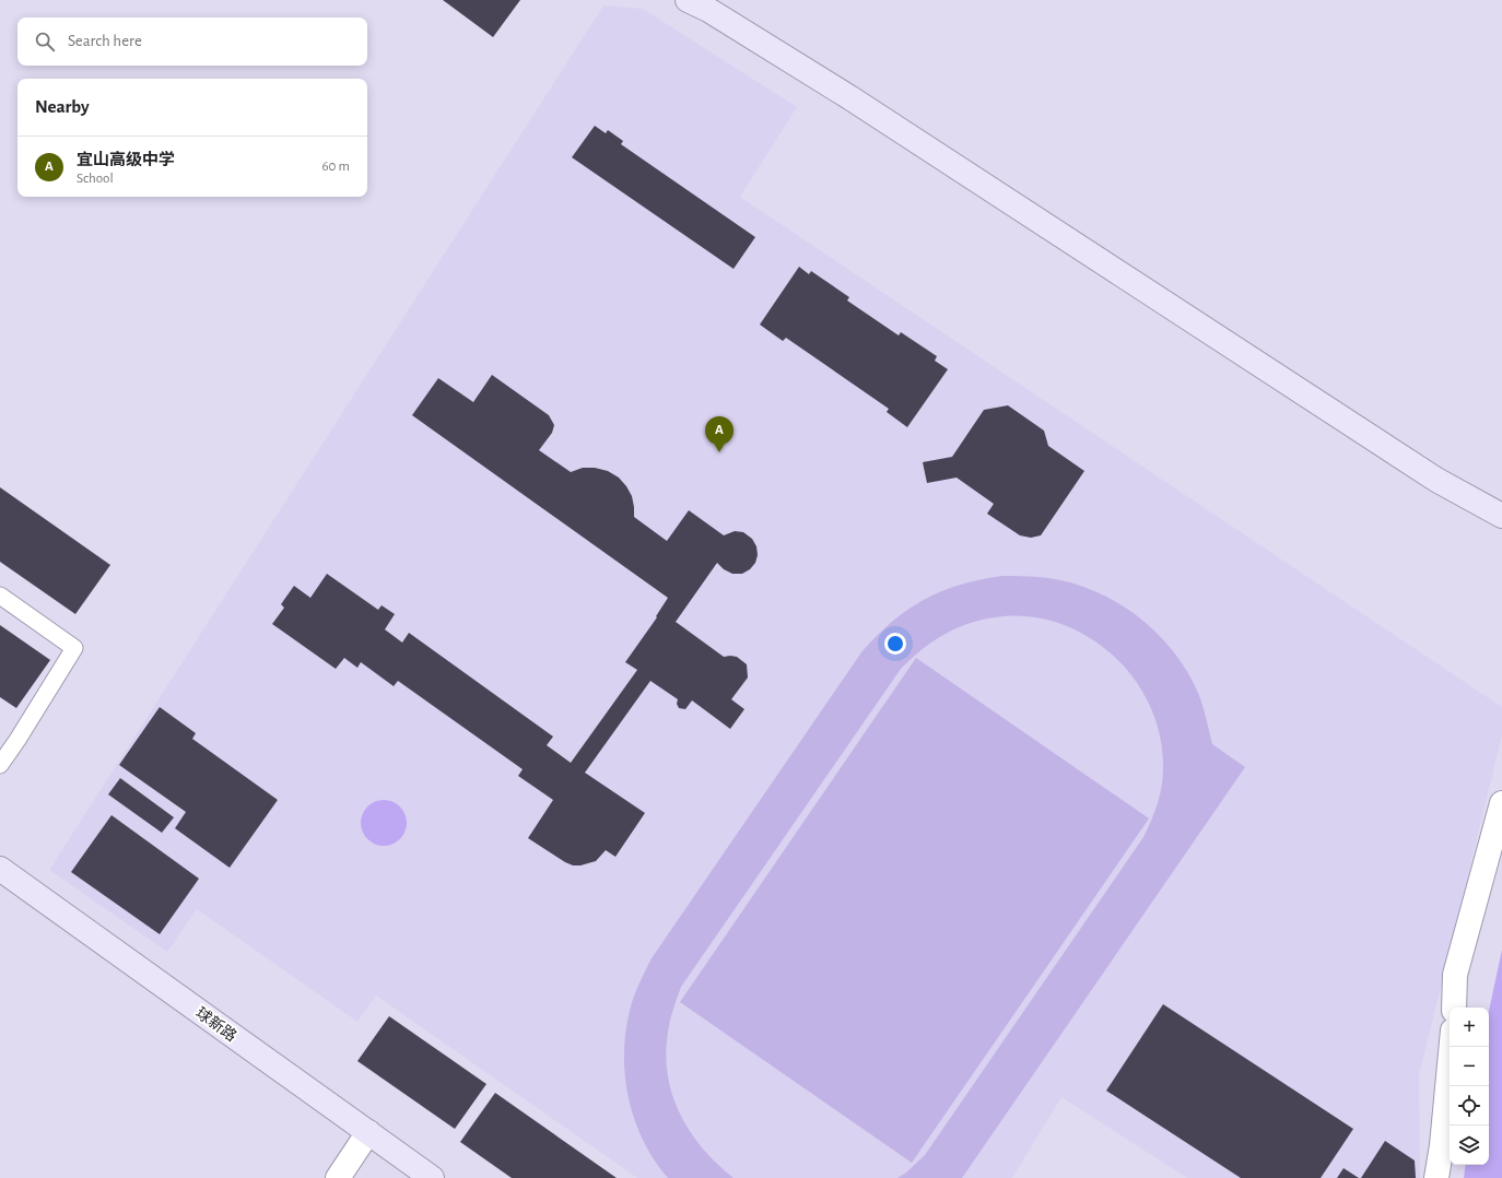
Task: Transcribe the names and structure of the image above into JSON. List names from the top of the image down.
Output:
{
  "streets": {
    "street": ["球新路"]
  },
  "page": {
    "search": "Search here",
    "heading": "Nearby",
    "list": [
      {
        "mark": "A",
        "name": "宜山高级中学",
        "note": "School",
        "value": "60 m"
      }
    ],
    "pins": "A",
    "map_buttons": ["+", "−"]
  }
}
